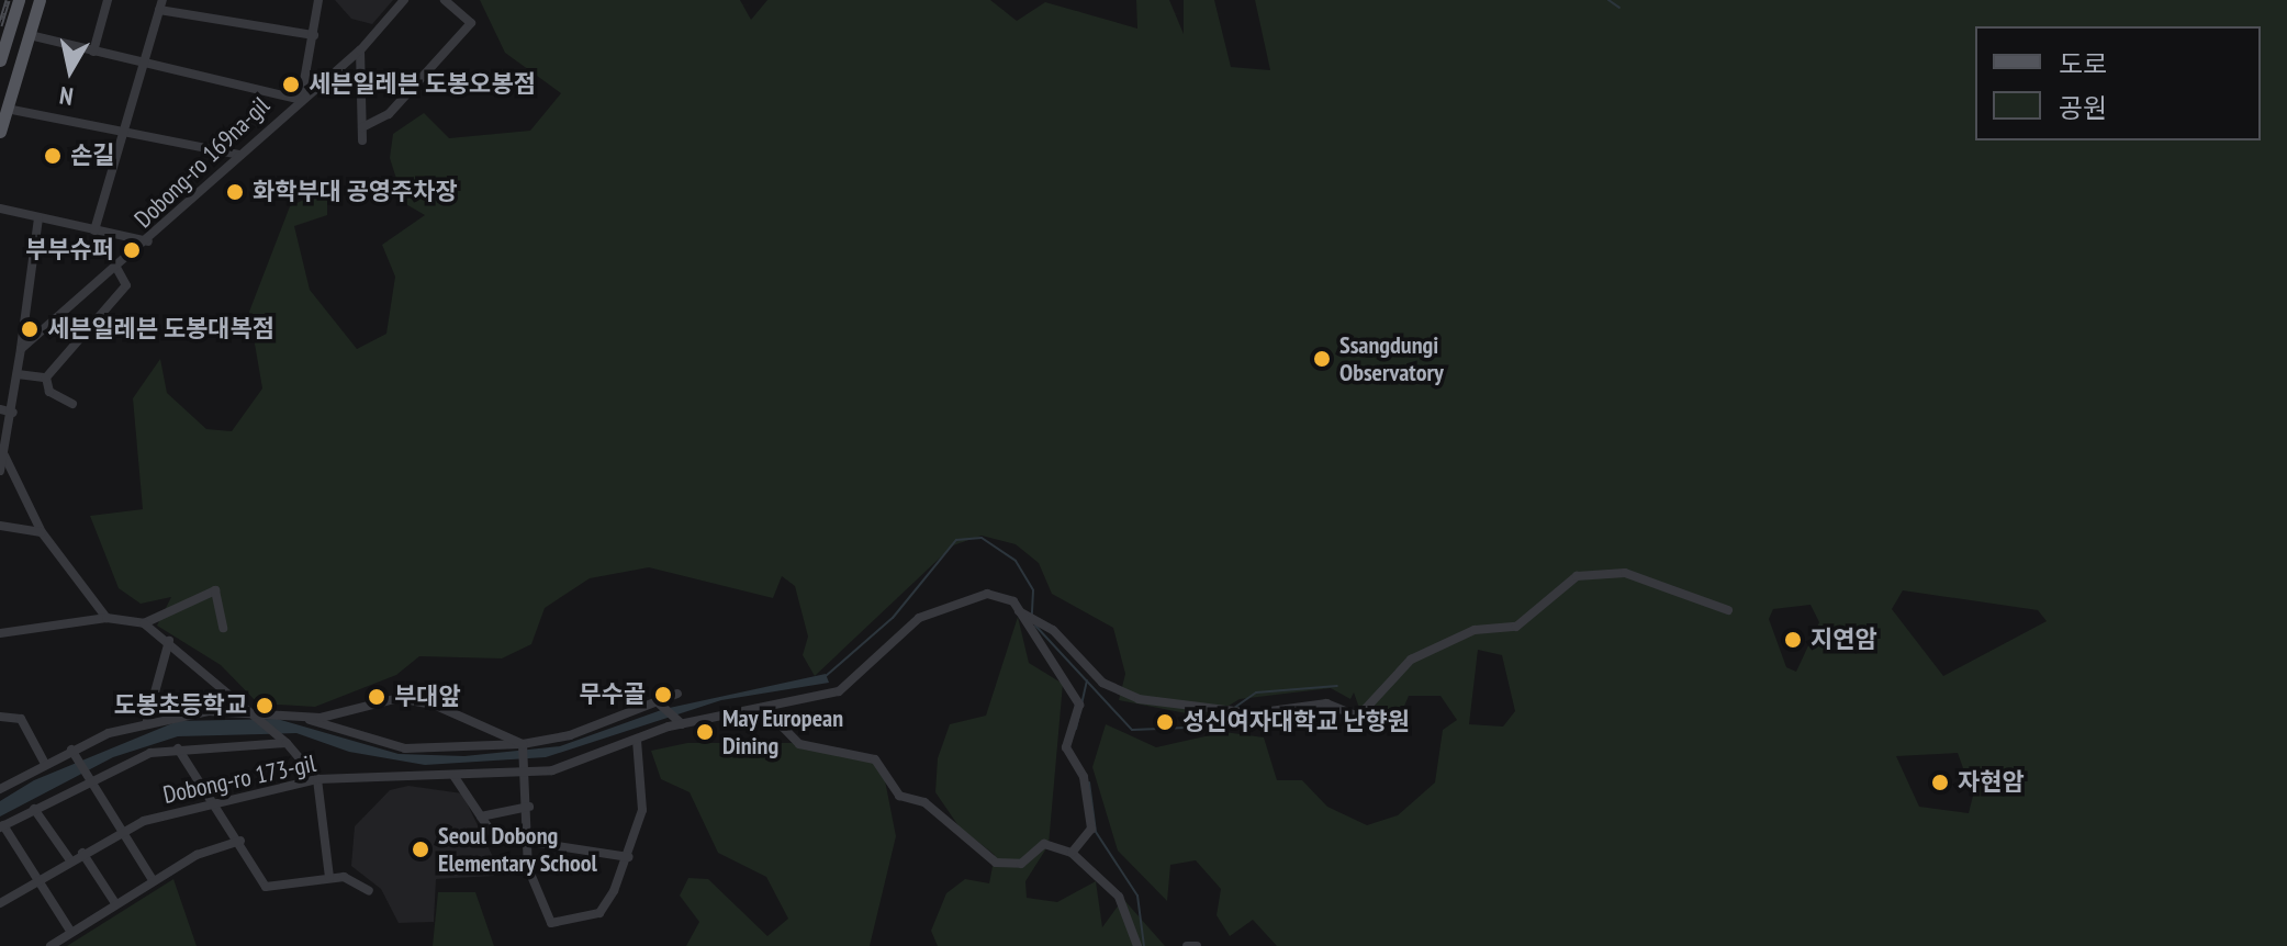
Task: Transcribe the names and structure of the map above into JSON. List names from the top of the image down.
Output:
{
  "streets": {
    "street": ["Dobong-ro 169na-gil", "Dobong-ro 173-gil"]
  },
  "places": [
    "세븐일레븐 도봉오봉점",
    "손길",
    "화학부대 공영주차장",
    "부부슈퍼",
    "세븐일레븐 도봉대복점",
    "Ssangdungi Observatory",
    "지연암",
    "무수골",
    "부대앞",
    "도봉초등학교",
    "성신여자대학교 난향원",
    "May European Dining",
    "자현암",
    "Seoul Dobong Elementary School"
  ],
  "legend": ["도로", "공원"],
  "north": "bottom"
}
